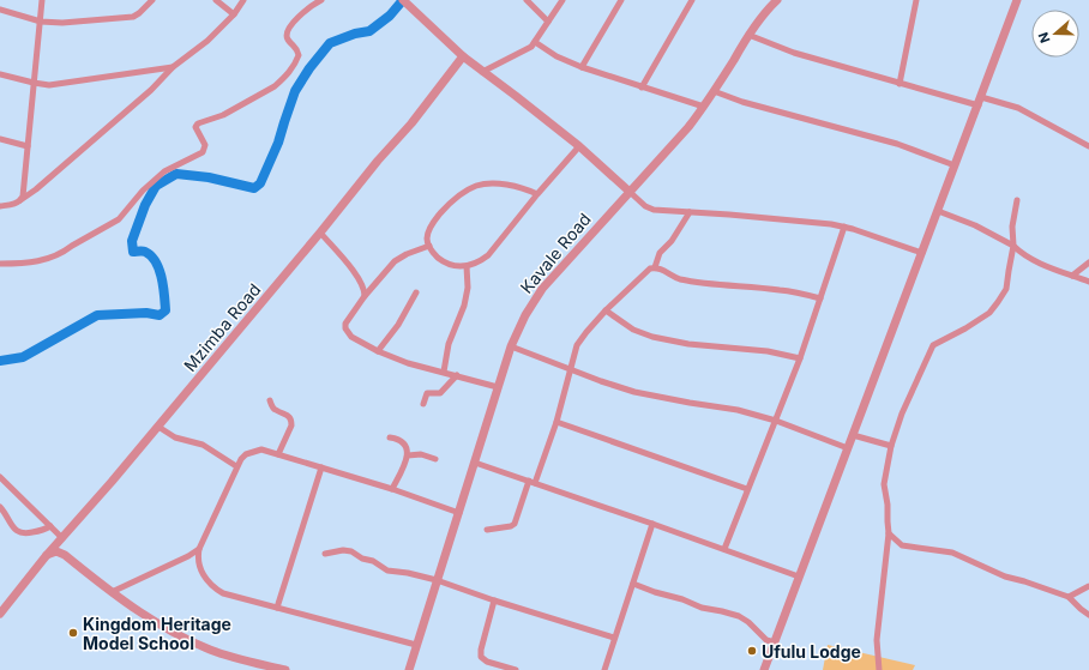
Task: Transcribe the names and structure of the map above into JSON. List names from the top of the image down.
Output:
{
  "streets": {
    "street": ["Kavale Road", "Mzimba Road"]
  },
  "places": ["Kingdom Heritage Model School", "Ufulu Lodge"],
  "north": "left"
}
